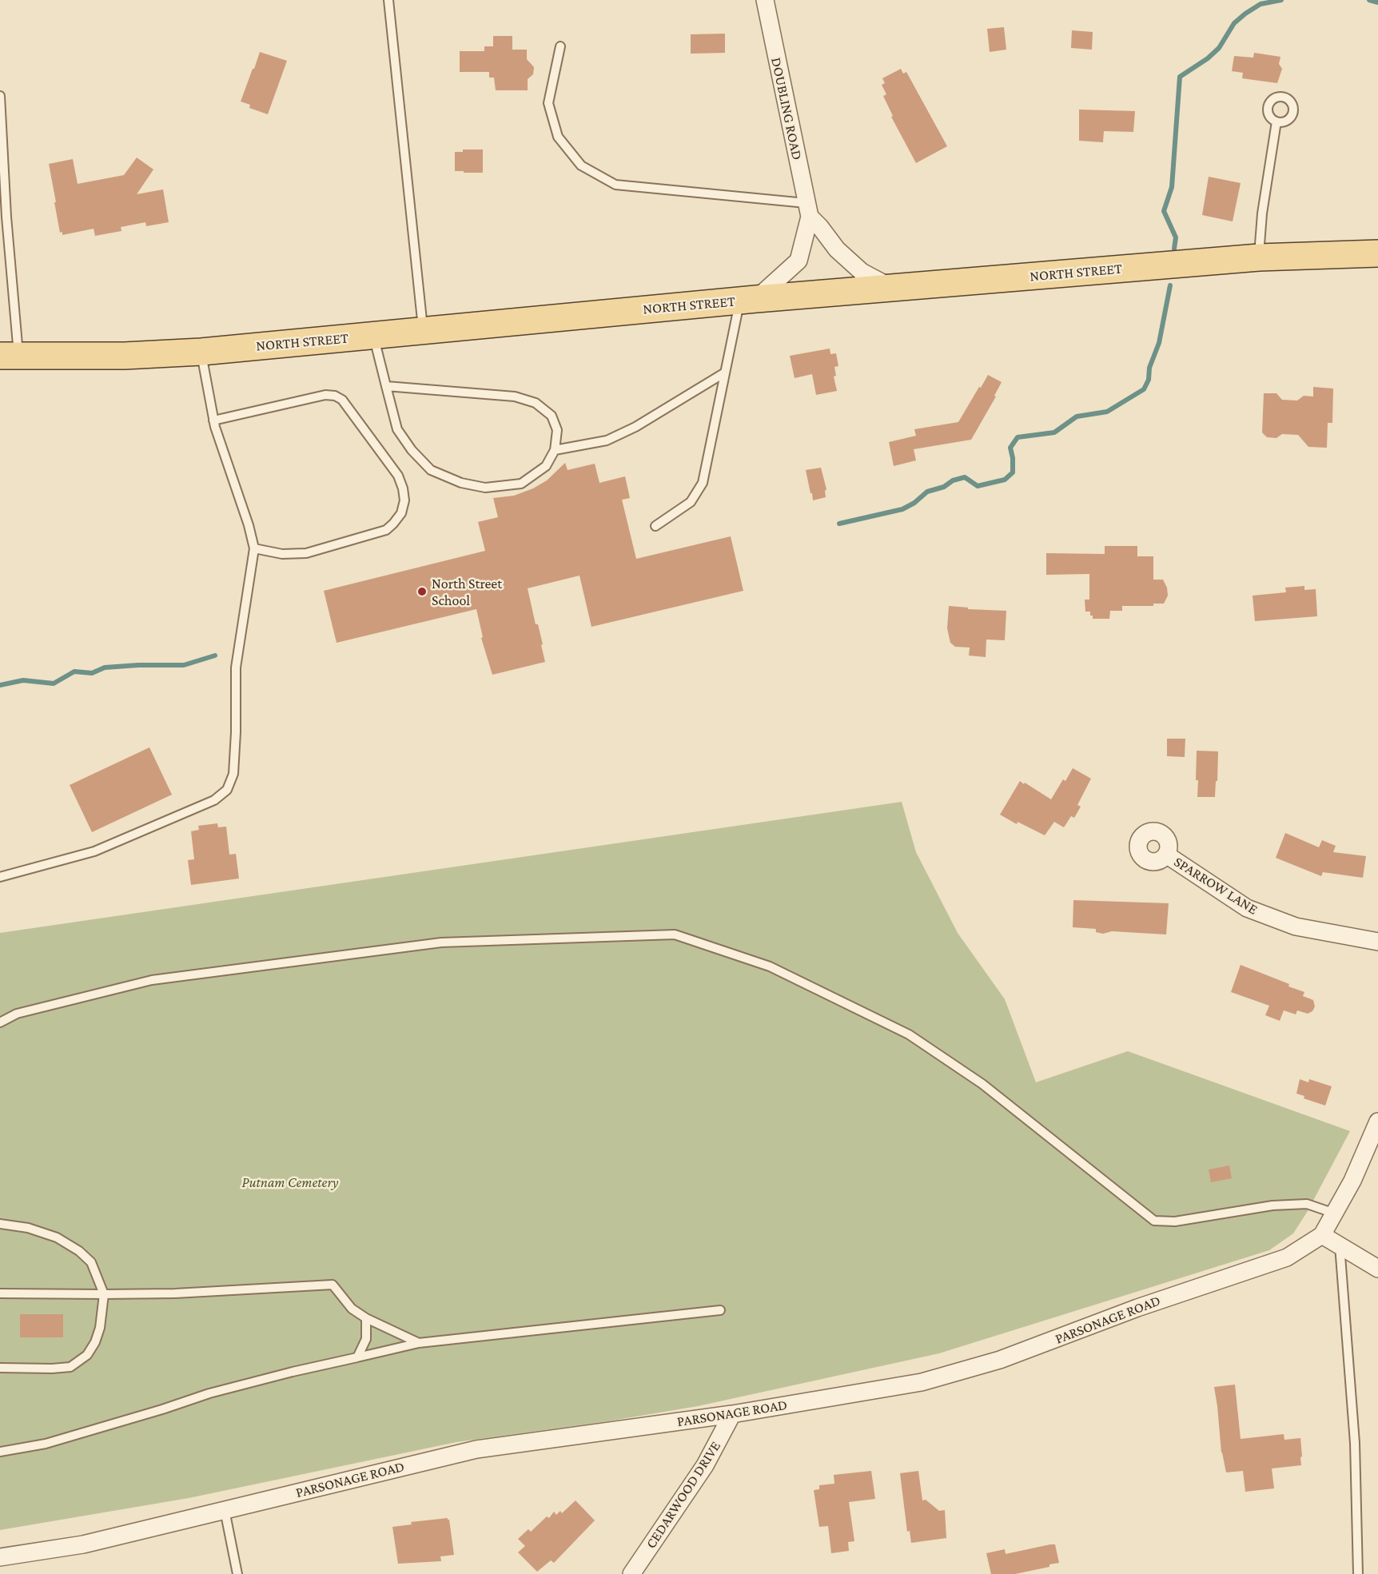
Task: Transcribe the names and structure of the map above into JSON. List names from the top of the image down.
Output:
{
  "streets": {
    "main road": ["NORTH STREET"],
    "street": [
      "DOUBLING ROAD",
      "SPARROW LANE",
      "PARSONAGE ROAD",
      "CEDARWOOD DRIVE"
    ]
  },
  "crossings": [
    ["DOUBLING ROAD", "NORTH STREET"],
    ["PARSONAGE ROAD", "CEDARWOOD DRIVE"]
  ],
  "parks": ["Putnam Cemetery"],
  "places": ["North Street School"]
}
